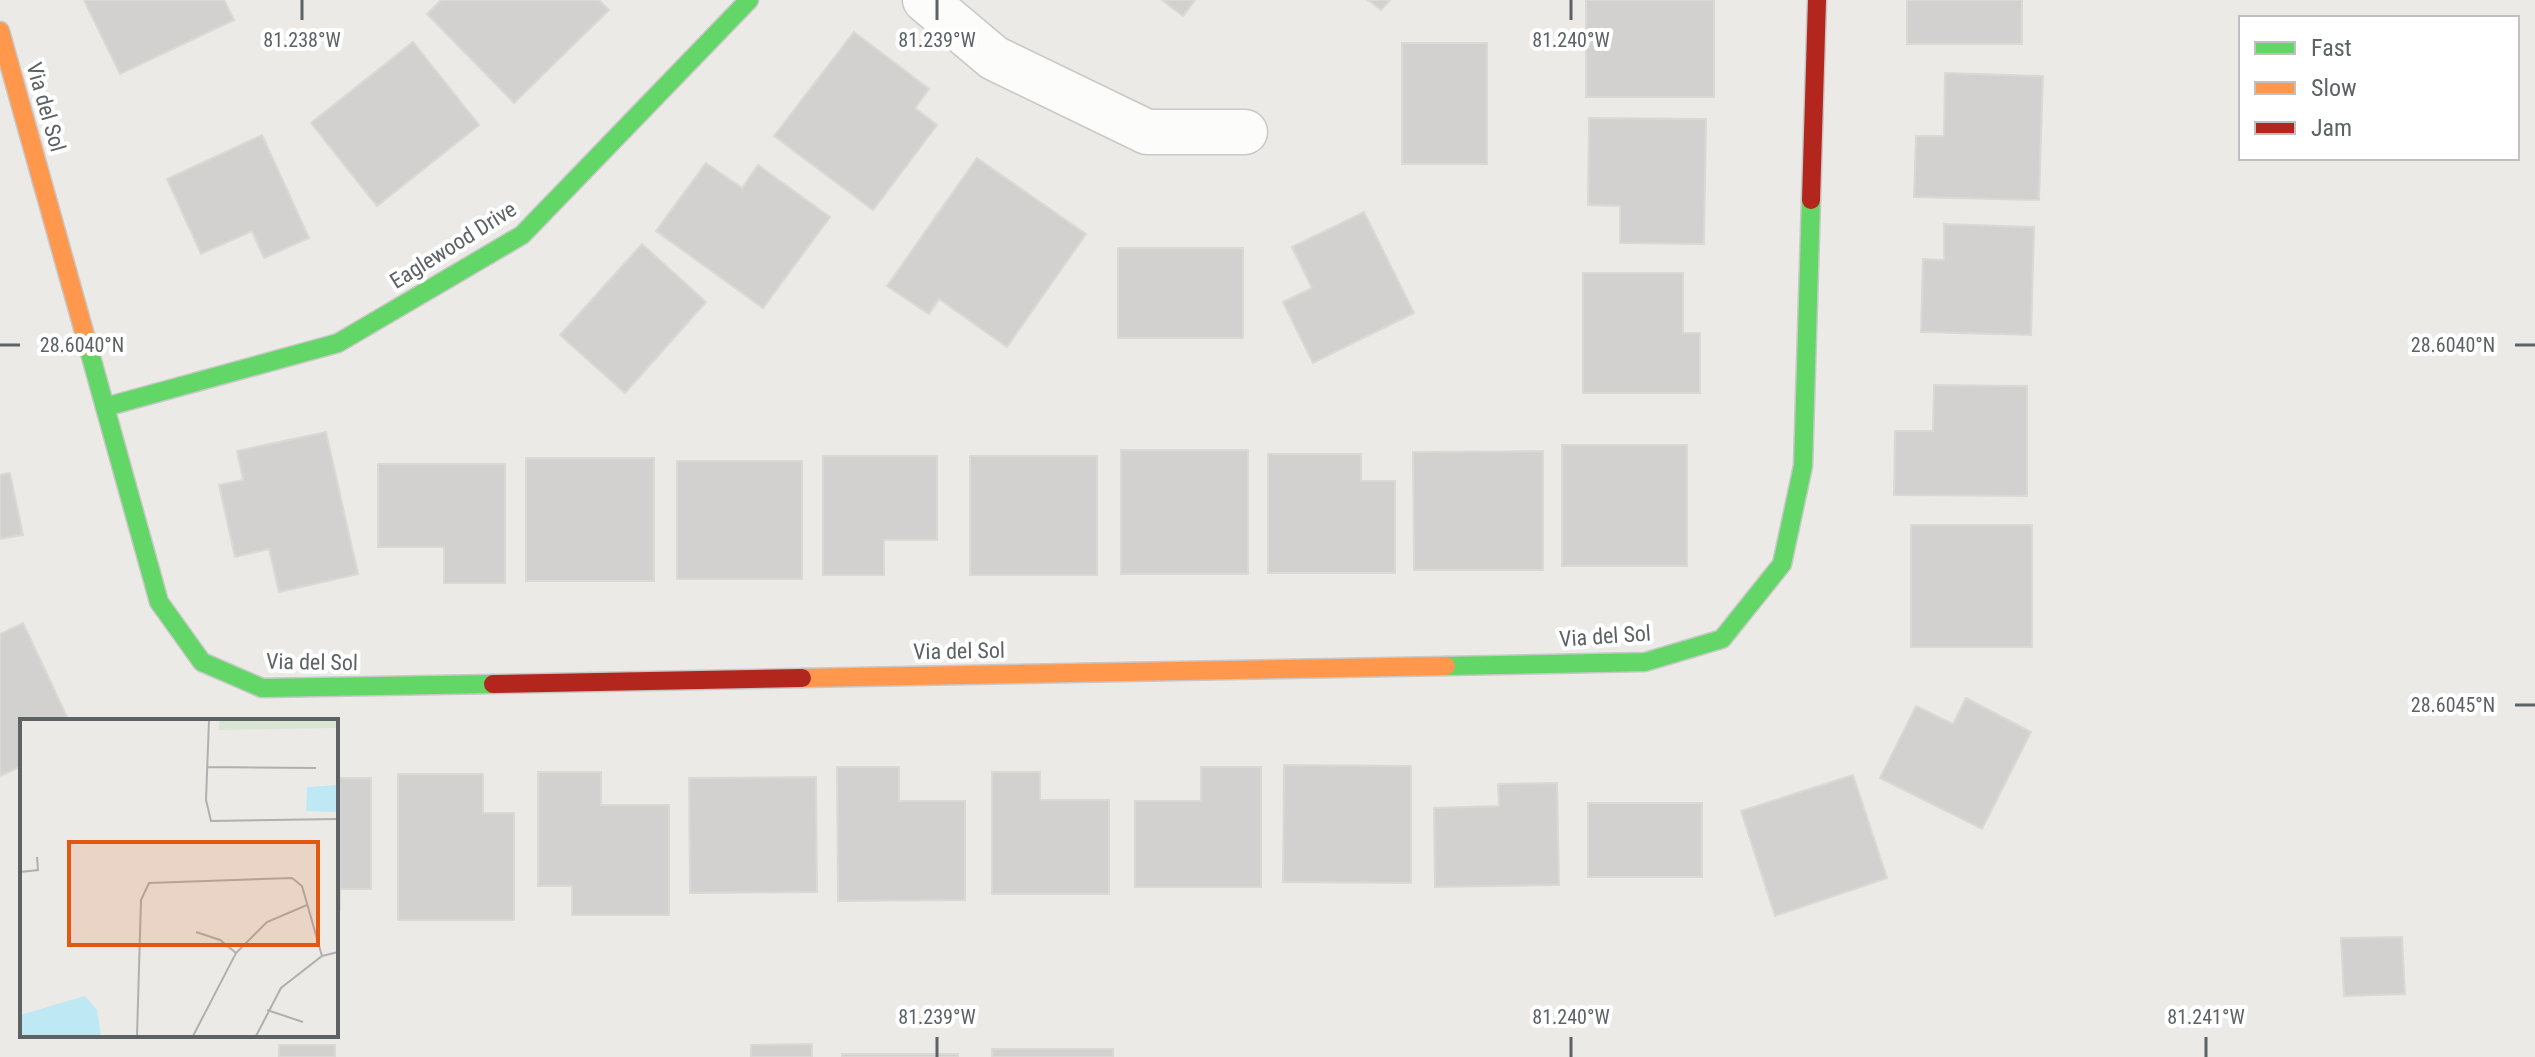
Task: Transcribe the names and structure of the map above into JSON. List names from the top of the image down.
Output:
{
  "streets": {
    "street": ["Via del Sol", "Eaglewood Drive"]
  },
  "crossings": [
    ["Via del Sol", "Eaglewood Drive"]
  ],
  "legend": ["Fast", "Slow", "Jam"],
  "coordinates": [
    "81.238°W",
    "81.239°W",
    "81.240°W",
    "28.6040°N",
    "28.6045°N",
    "81.241°W"
  ]
}
